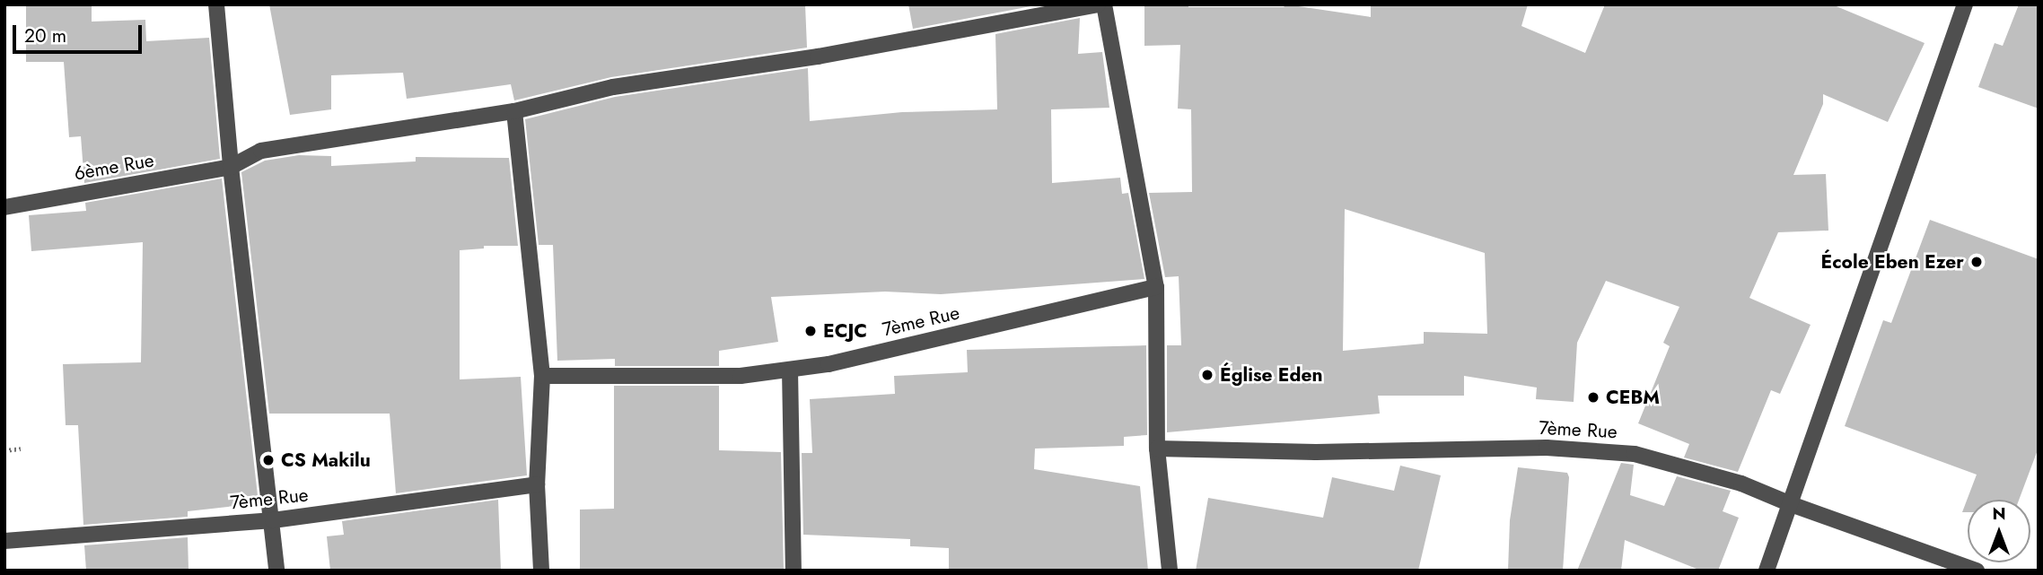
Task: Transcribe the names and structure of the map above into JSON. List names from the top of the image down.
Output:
{
  "streets": {
    "street": ["6ème Rue", "7ème Rue"]
  },
  "places": [
    "École Eben Ezer",
    "ECJC",
    "Église Eden",
    "CEBM",
    "CS Makilu"
  ],
  "scale_bar": "20 m",
  "north": "top"
}
